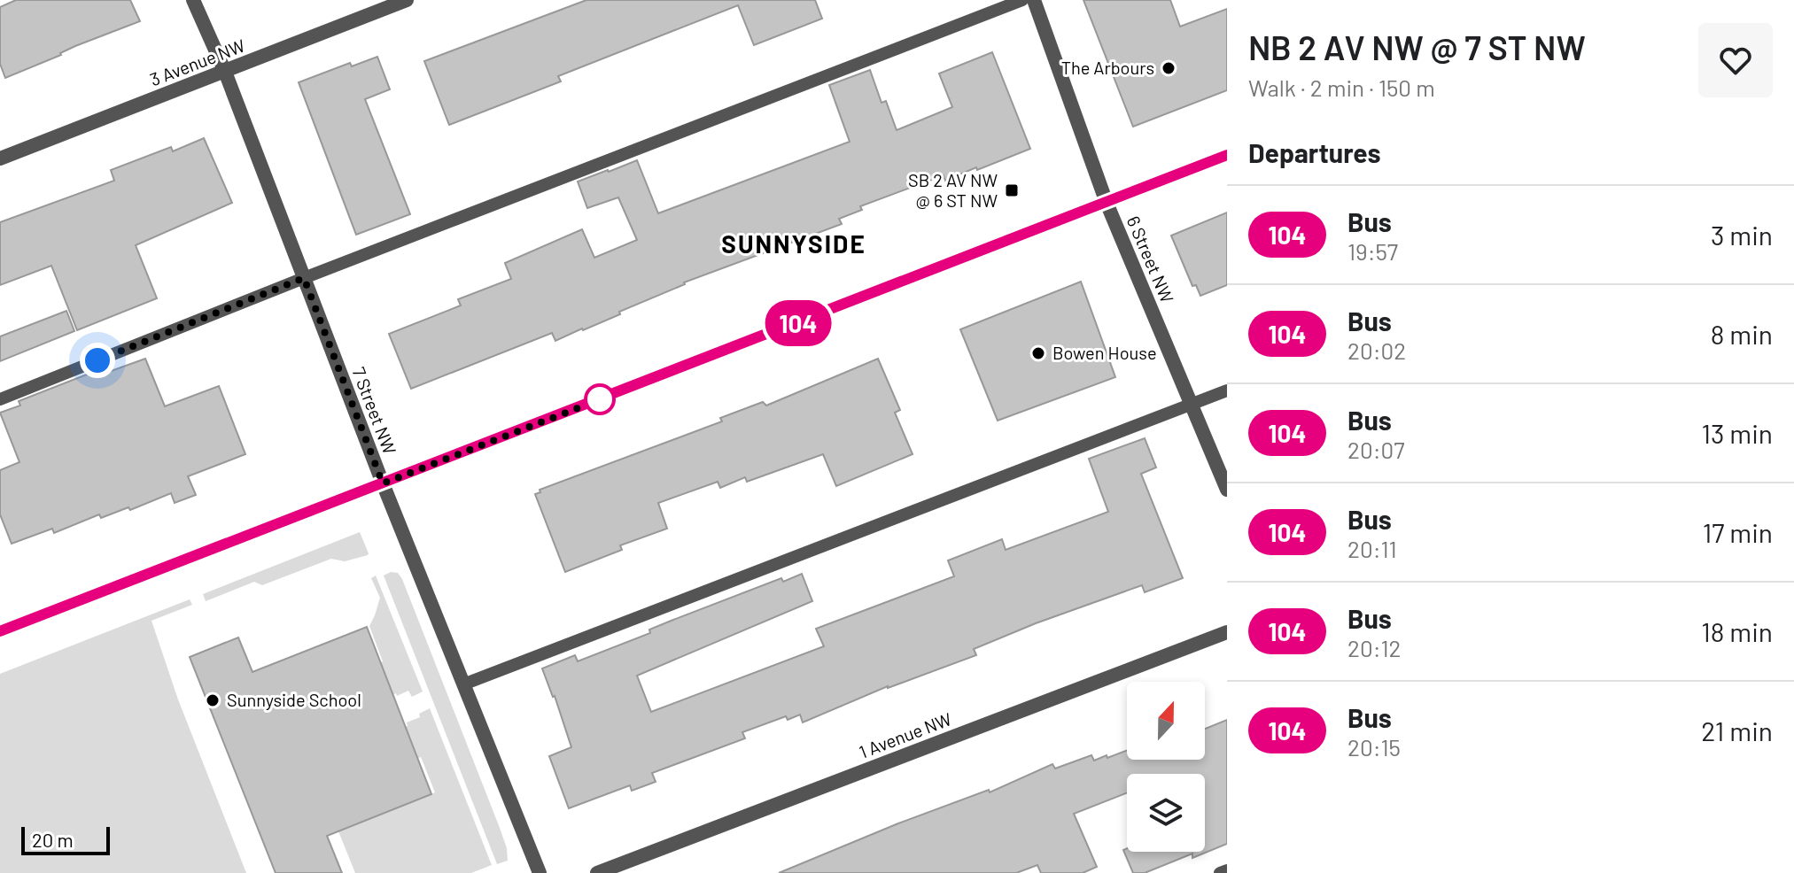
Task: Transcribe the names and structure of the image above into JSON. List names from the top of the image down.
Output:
{
  "streets": {
    "street": [
      "3 Avenue NW",
      "6 Street NW",
      "7 Street NW",
      "1 Avenue NW"
    ]
  },
  "crossings": [
    ["3 Avenue NW", "7 Street NW"]
  ],
  "districts": ["SUNNYSIDE"],
  "places": {
    "other": ["The Arbours", "Bowen House", "Sunnyside School"],
    "transit": ["SB 2 AV NW @ 6 ST NW"]
  },
  "lines": ["bus line 104"],
  "scale_bar": "20 m",
  "north": "top",
  "page": {
    "on_map": "104",
    "heading": [
      ["NB 2 AV NW @ 7 ST NW", "Walk · 2 min · 150 m"],
      "Departures"
    ],
    "list": [
      {
        "mark": "104",
        "name": "Bus",
        "note": "19:57",
        "value": "3 min"
      },
      {
        "mark": "104",
        "name": "Bus",
        "note": "20:02",
        "value": "8 min"
      },
      {
        "mark": "104",
        "name": "Bus",
        "note": "20:07",
        "value": "13 min"
      },
      {
        "mark": "104",
        "name": "Bus",
        "note": "20:11",
        "value": "17 min"
      },
      {
        "mark": "104",
        "name": "Bus",
        "note": "20:12",
        "value": "18 min"
      },
      {
        "mark": "104",
        "name": "Bus",
        "note": "20:15",
        "value": "21 min"
      }
    ],
    "scale": "20 m"
  }
}
